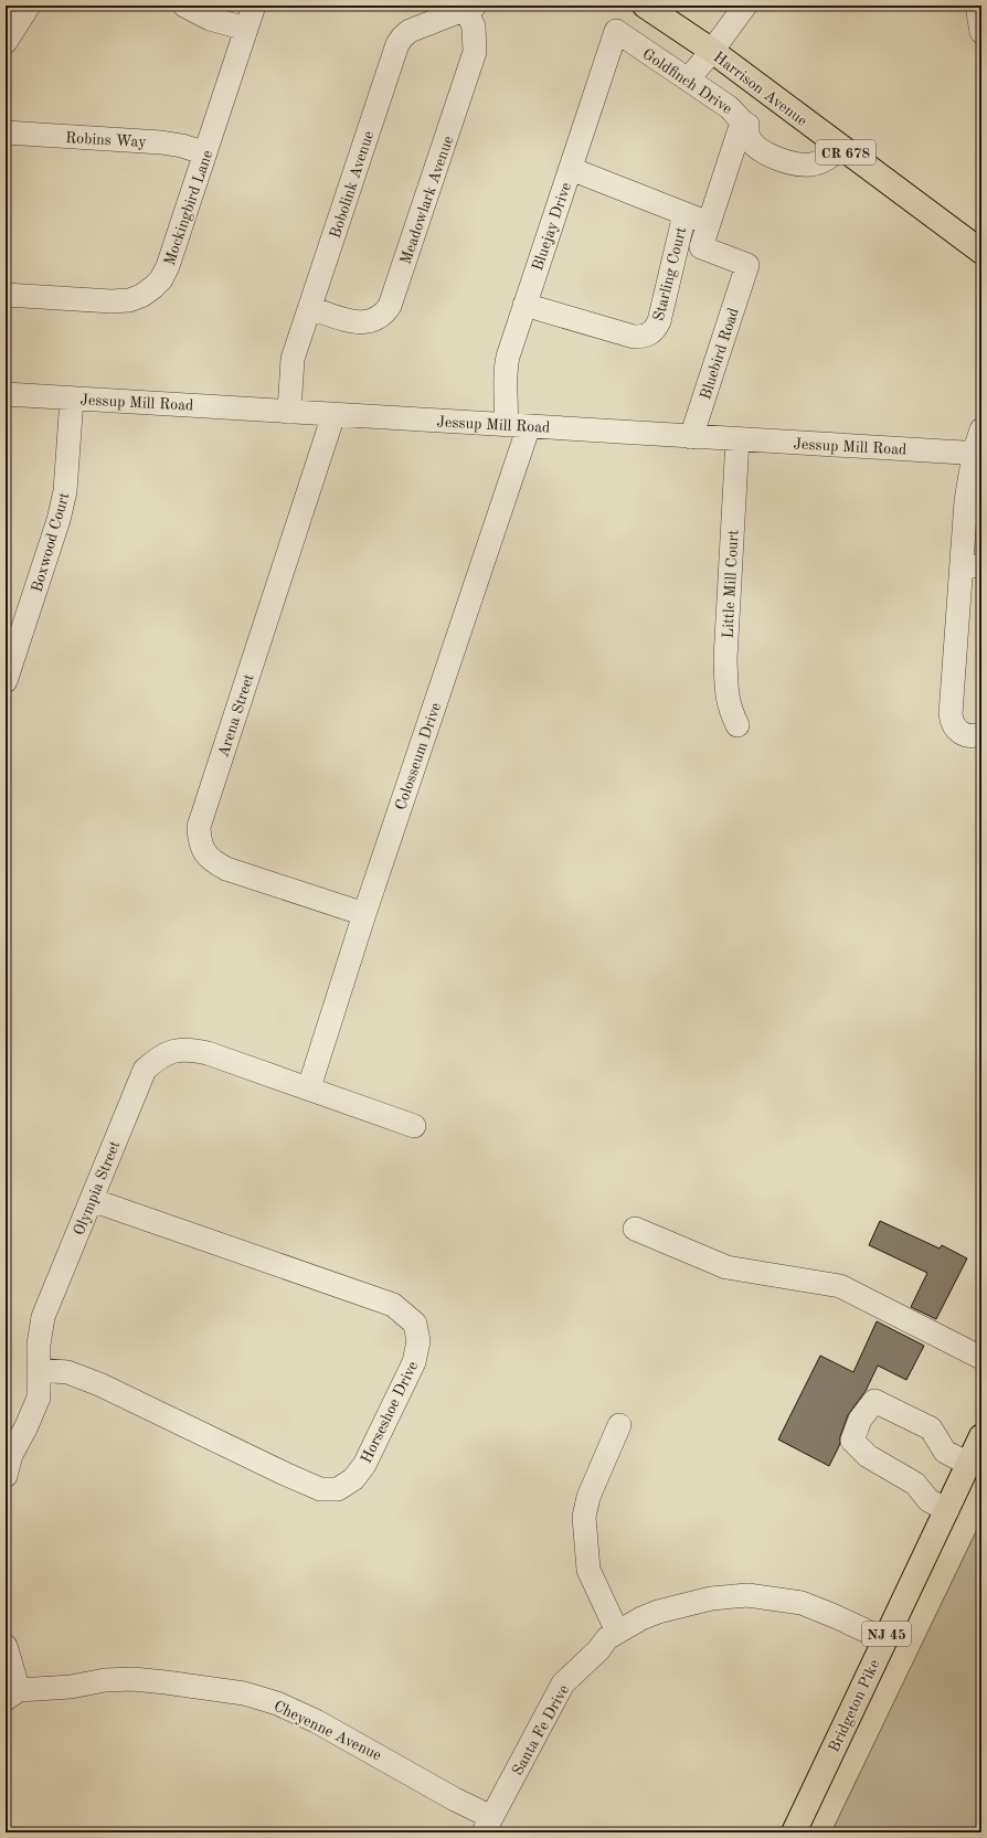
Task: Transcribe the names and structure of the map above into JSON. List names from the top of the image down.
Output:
{
  "streets": {
    "main road": [
      "Harrison Avenue",
      "CR 678",
      "NJ 45",
      "Bridgeton Pike"
    ],
    "street": [
      "Goldfinch Drive",
      "Robins Way",
      "Bobolink Avenue",
      "Meadowlark Avenue",
      "Mockingbird Lane",
      "Bluejay Drive",
      "Starling Court",
      "Bluebird Road",
      "Jessup Mill Road",
      "Boxwood Court",
      "Little Mill Court",
      "Arena Street",
      "Colosseum Drive",
      "Olympia Street",
      "Horseshoe Drive",
      "Cheyenne Avenue",
      "Santa Fe Drive"
    ]
  },
  "crossings": [
    ["Goldfinch Drive", "Harrison Avenue"],
    ["Goldfinch Drive", "Bluejay Drive"],
    ["Robins Way", "Mockingbird Lane"],
    ["Bobolink Avenue", "Meadowlark Avenue"],
    ["Bobolink Avenue", "Jessup Mill Road"],
    ["Bluejay Drive", "Starling Court"],
    ["Bluejay Drive", "Jessup Mill Road"],
    ["Starling Court", "Bluebird Road"],
    ["Bluebird Road", "Jessup Mill Road"],
    ["Jessup Mill Road", "Boxwood Court"],
    ["Jessup Mill Road", "Little Mill Court"],
    ["Jessup Mill Road", "Arena Street"],
    ["Jessup Mill Road", "Colosseum Drive"],
    ["Arena Street", "Colosseum Drive"],
    ["Colosseum Drive", "Olympia Street"],
    ["Olympia Street", "Horseshoe Drive"],
    ["Bridgeton Pike", "Santa Fe Drive"],
    ["Cheyenne Avenue", "Santa Fe Drive"]
  ]
}
